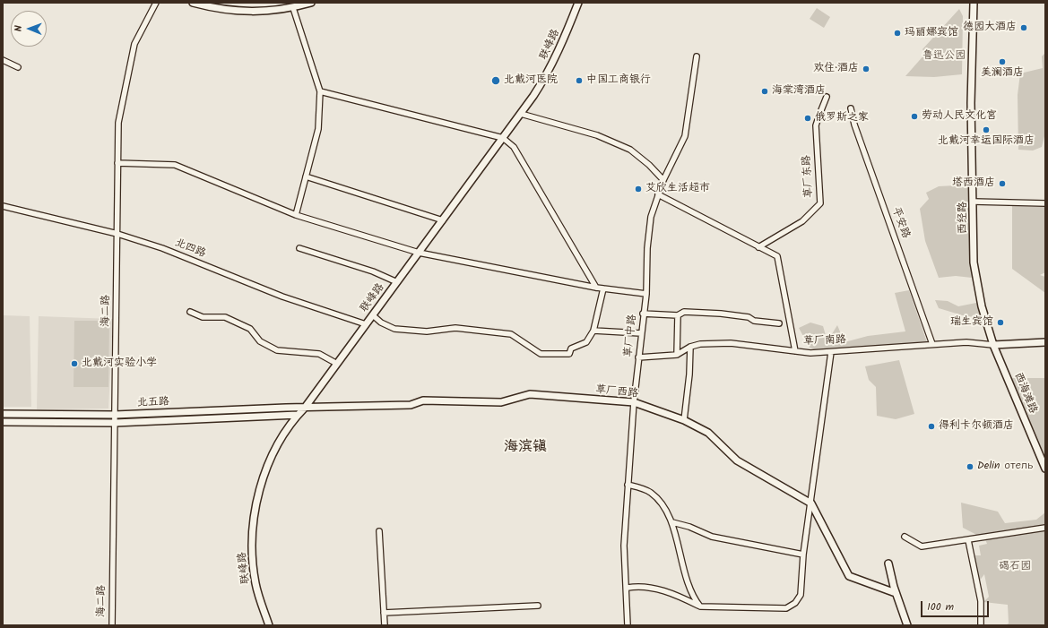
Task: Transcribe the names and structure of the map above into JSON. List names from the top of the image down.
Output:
{
  "streets": {
    "main road": [
      "联峰路",
      "西经路",
      "草厂西路",
      "西海滩路",
      "北五路"
    ],
    "street": [
      "草厂东路",
      "平安路",
      "北四路",
      "海二路",
      "草厂中路",
      "草厂南路"
    ]
  },
  "crossings": [
    ["联峰路", "北四路"],
    ["联峰路", "草厂西路"],
    ["联峰路", "北五路"],
    ["西经路", "草厂南路"],
    ["西经路", "西海滩路"],
    ["平安路", "草厂南路"],
    ["北四路", "海二路"],
    ["海二路", "北五路"],
    ["草厂中路", "草厂南路"],
    ["草厂中路", "草厂西路"],
    ["草厂南路", "西海滩路"],
    ["草厂西路", "北五路"]
  ],
  "districts": ["海滨镇"],
  "parks": ["鲁迅公园", "碣石园"],
  "places": [
    "德园大酒店",
    "玛丽娜宾馆",
    "美澜酒店",
    "欢住·酒店",
    "北戴河医院",
    "中国工商银行",
    "海棠湾酒店",
    "劳动人民文化宫",
    "俄罗斯之家",
    "北戴河幸运国际酒店",
    "塔西酒店",
    "艾欣生活超市",
    "瑞生宾馆",
    "北戴河实验小学",
    "得利卡尔顿酒店",
    "Delin отель"
  ],
  "scale_bar": "100 m",
  "north": "left"
}
